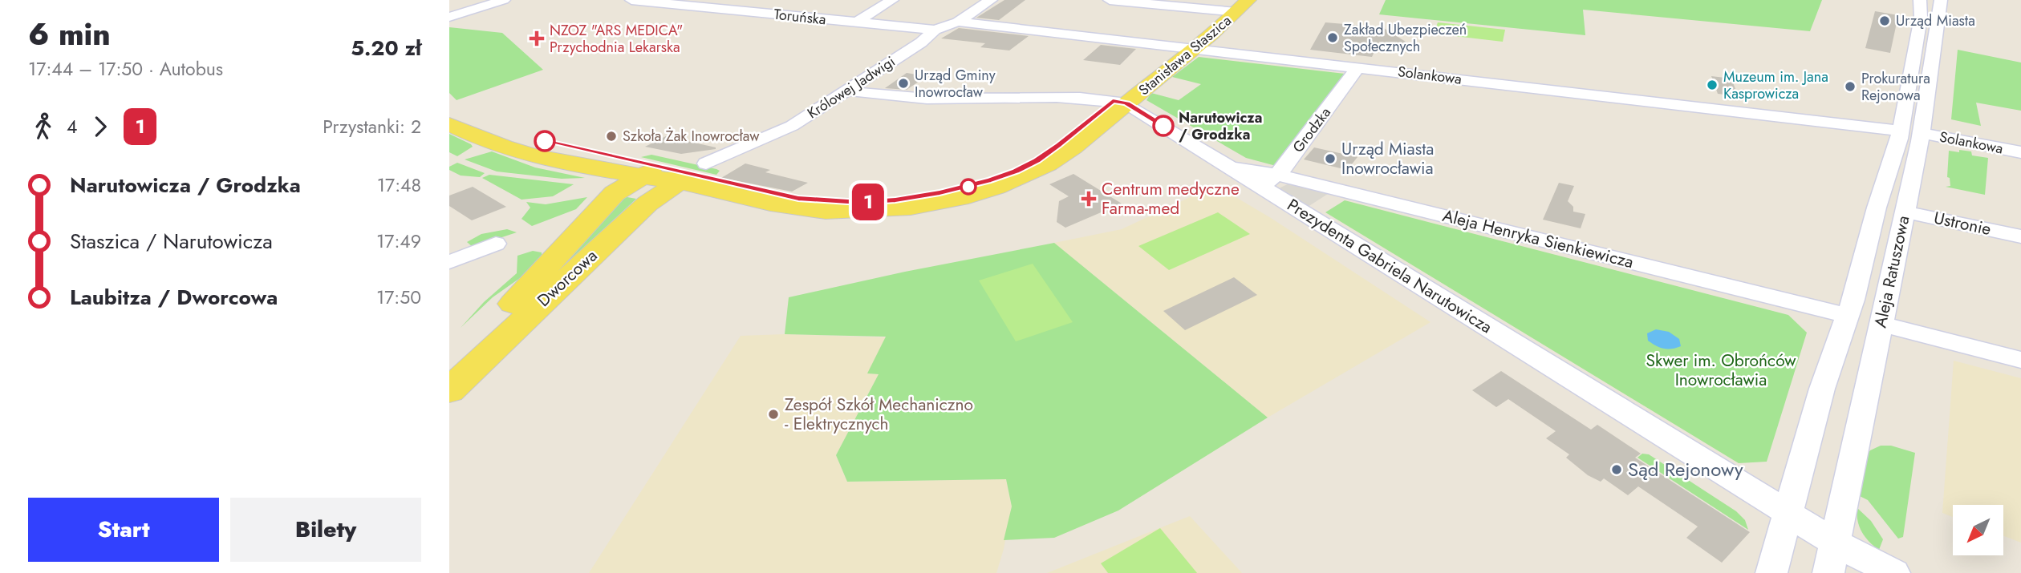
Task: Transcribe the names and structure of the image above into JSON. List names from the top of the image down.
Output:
{
  "streets": {
    "main road": ["Stanisława Staszica", "Dworcowa"],
    "street": [
      "Toruńska",
      "Solankowa",
      "Królowej Jadwigi",
      "Grodzka",
      "Ustronie",
      "Aleja Henryka Sienkiewicza",
      "Prezydenta Gabriela Narutowicza",
      "Aleja Ratuszowa"
    ]
  },
  "crossings": [
    ["Toruńska", "Królowej Jadwigi"],
    ["Stanisława Staszica", "Solankowa"],
    ["Stanisława Staszica", "Królowej Jadwigi"],
    ["Stanisława Staszica", "Aleja Henryka Sienkiewicza"],
    ["Stanisława Staszica", "Dworcowa"],
    ["Solankowa", "Królowej Jadwigi"],
    ["Solankowa", "Grodzka"],
    ["Solankowa", "Aleja Ratuszowa"],
    ["Królowej Jadwigi", "Dworcowa"],
    ["Grodzka", "Aleja Henryka Sienkiewicza"],
    ["Grodzka", "Prezydenta Gabriela Narutowicza"],
    ["Ustronie", "Aleja Ratuszowa"],
    ["Aleja Henryka Sienkiewicza", "Prezydenta Gabriela Narutowicza"],
    ["Aleja Henryka Sienkiewicza", "Aleja Ratuszowa"],
    ["Prezydenta Gabriela Narutowicza", "Aleja Ratuszowa"]
  ],
  "parks": ["Skwer im. Obrońców Inowrocławia"],
  "places": {
    "other": [
      "Urząd Miasta",
      "Zakład Ubezpieczeń Społecznych",
      "Urząd Gminy Inowrocław",
      "Muzeum im. Jana Kasprowicza",
      "Prokuratura Rejonowa",
      "Narutowicza / Grodzka",
      "Szkoła Żak Inowrocław",
      "Urząd Miasta Inowrocławia",
      "Zespół Szkół Mechaniczno - Elektrycznych",
      "Sąd Rejonowy"
    ],
    "health": ["NZOZ \"ARS MEDICA\" Przychodnia Lekarska", "Centrum medyczne Farma-med"]
  },
  "lines": ["bus line 1"],
  "north": "bottom left",
  "page": {
    "heading": ["6 min", "17:44 – 17:50 · Autobus", "5.20 zł"],
    "on_map": "1",
    "legs": ["4", "1", "Przystanki: 2"],
    "list": [
      {
        "name": "Narutowicza / Grodzka",
        "value": "17:48"
      },
      {
        "name": "Staszica / Narutowicza",
        "value": "17:49"
      },
      {
        "name": "Laubitza / Dworcowa",
        "value": "17:50"
      }
    ],
    "buttons": ["Start", "Bilety"]
  }
}
